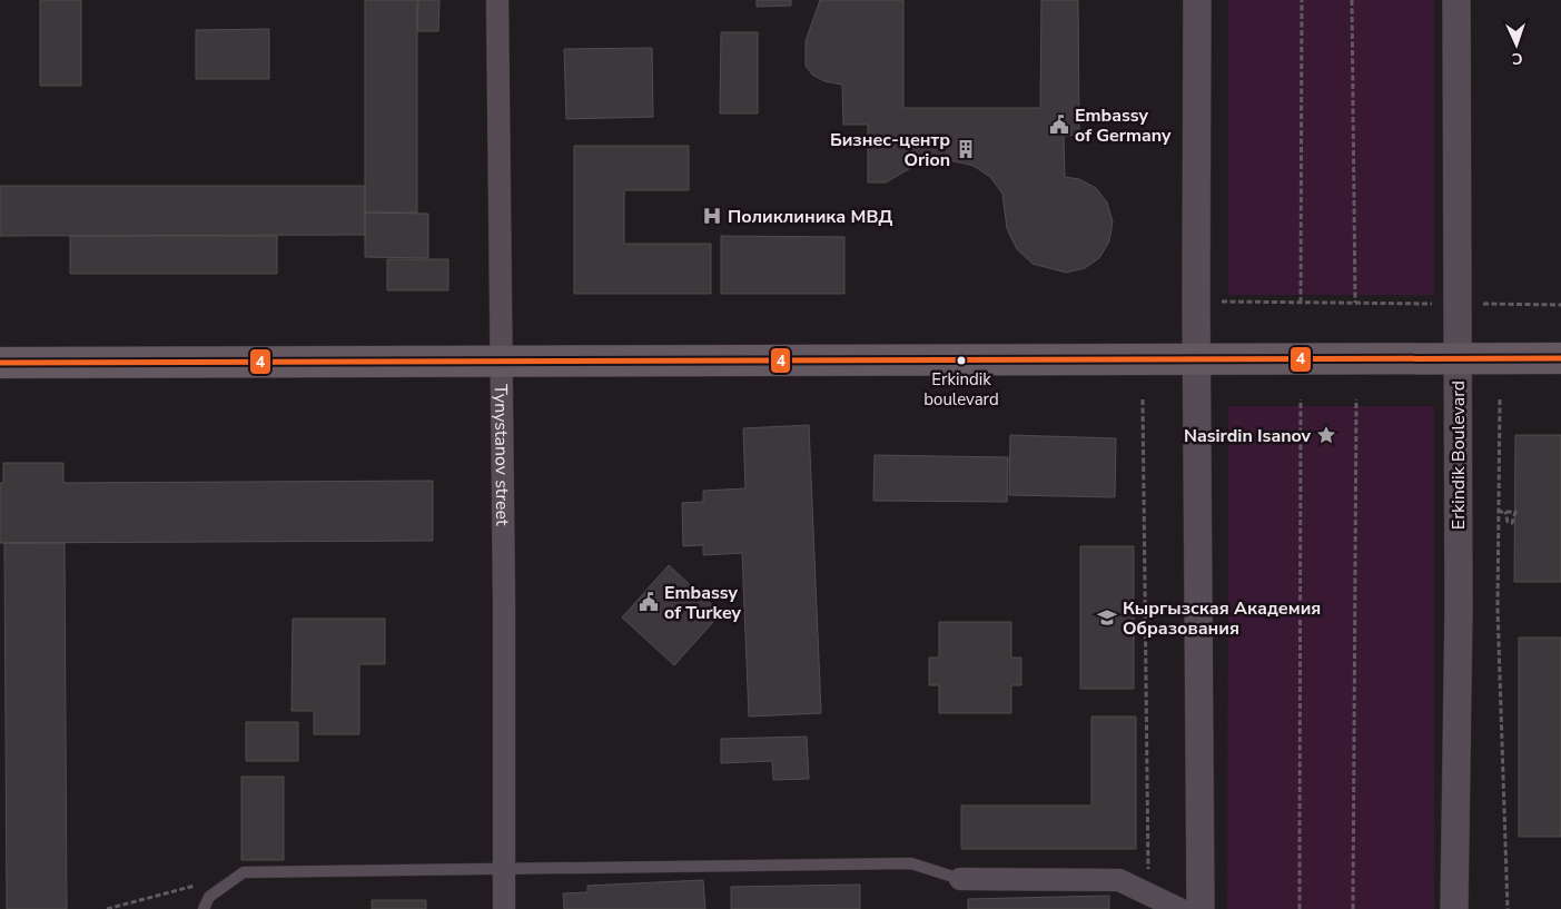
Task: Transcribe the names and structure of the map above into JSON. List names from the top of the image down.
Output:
{
  "streets": {
    "street": ["Tynystanov street", "Erkindik Boulevard"]
  },
  "places": {
    "public building": ["Embassy of Germany", "Embassy of Turkey"],
    "building": ["Бизнес-центр Orion"],
    "hospital": ["Поликлиника МВД"],
    "other": ["Erkindik boulevard"],
    "place": ["Nasirdin Isanov"],
    "school or university": ["Кыргызская Академия Образования"]
  },
  "lines": ["transit line 4"],
  "north": "bottom"
}
